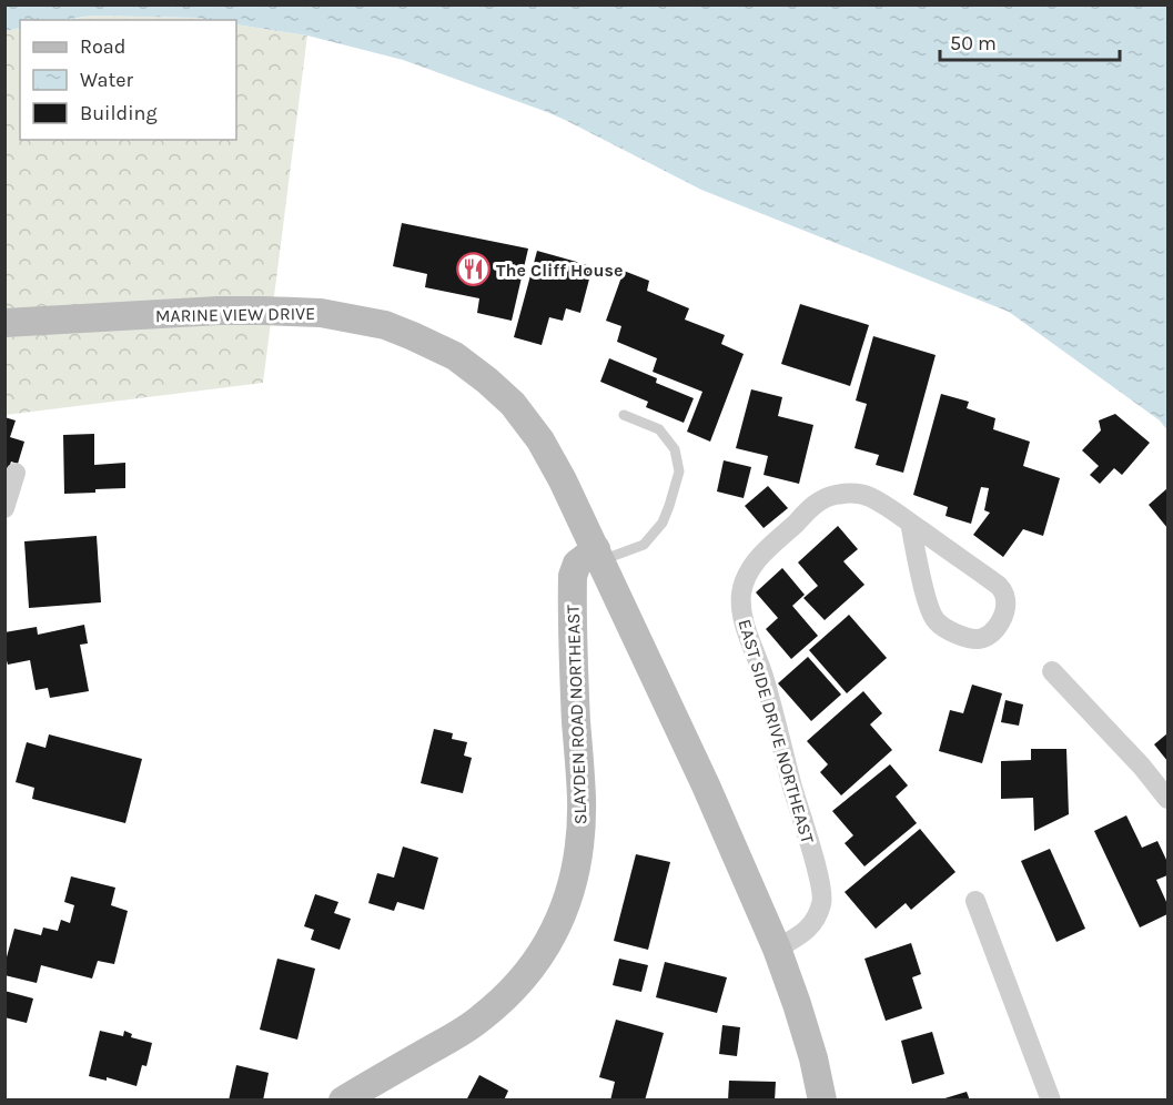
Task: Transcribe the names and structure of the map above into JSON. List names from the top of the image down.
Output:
{
  "streets": {
    "main road": ["MARINE VIEW DRIVE", "SLAYDEN ROAD NORTHEAST"],
    "street": ["EAST SIDE DRIVE NORTHEAST"]
  },
  "crossings": [
    ["MARINE VIEW DRIVE", "SLAYDEN ROAD NORTHEAST"]
  ],
  "places": {
    "restaurant": ["The Cliff House"]
  },
  "legend": ["Road", "Water", "Building"],
  "scale_bar": "50 m"
}
